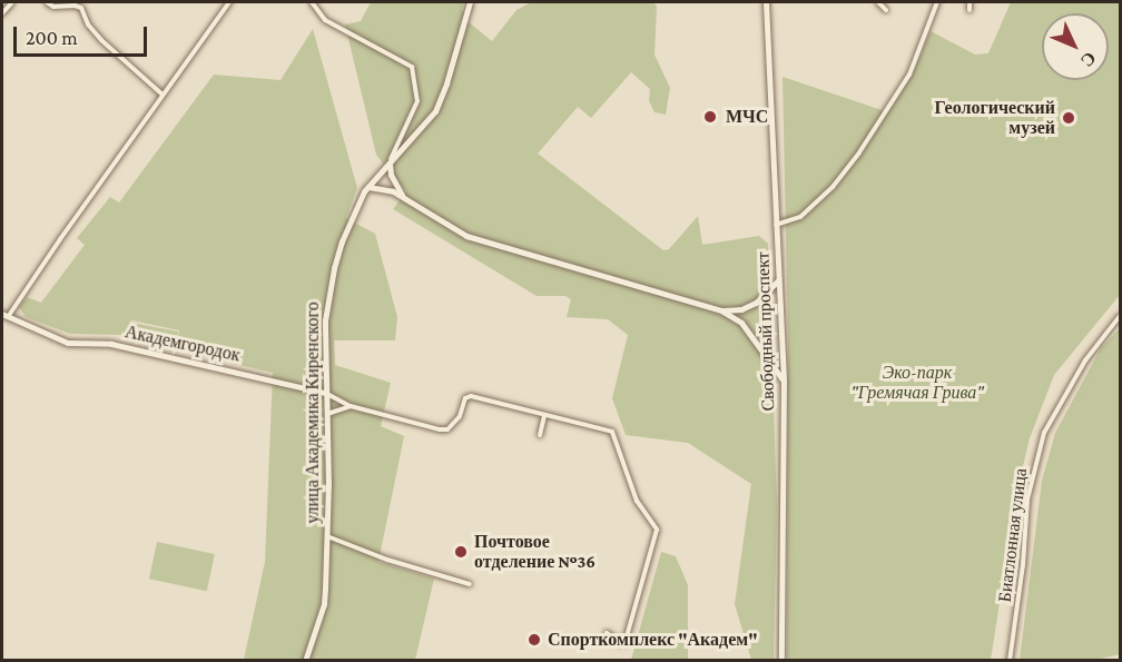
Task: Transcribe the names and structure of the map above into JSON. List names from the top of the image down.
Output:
{
  "streets": {
    "main road": ["Свободный проспект", "улица Академика Киренского"],
    "street": ["Академгородок", "Биатлонная улица"]
  },
  "crossings": [
    ["Академгородок", "улица Академика Киренского"]
  ],
  "parks": ["Эко-парк \"Гремячая Грива\""],
  "places": [
    "МЧС",
    "Геологический музей",
    "Почтовое отделение №36",
    "Спорткомплекс \"Академ\""
  ],
  "scale_bar": "200 m",
  "north": "bottom right"
}
